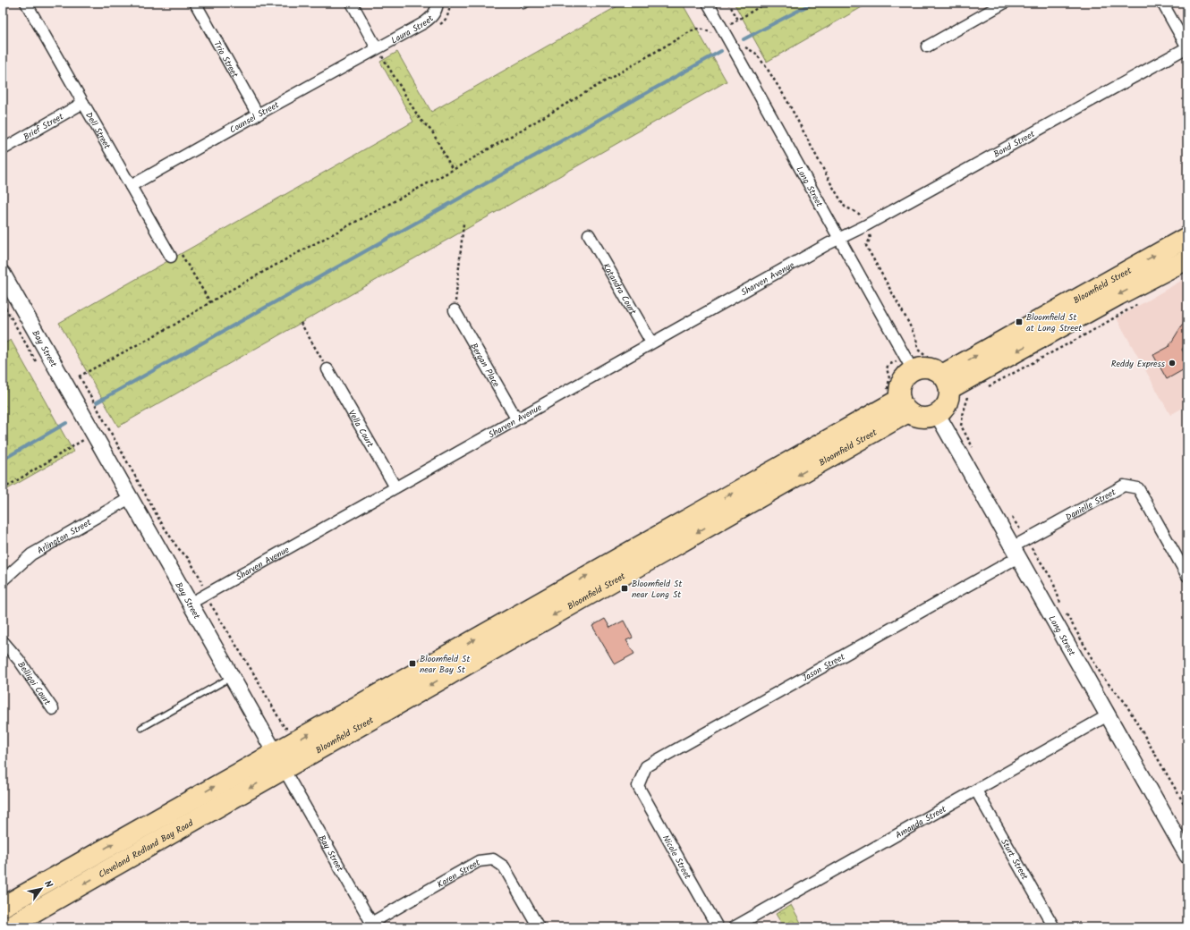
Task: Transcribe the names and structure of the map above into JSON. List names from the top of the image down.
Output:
{
  "streets": {
    "highway": ["Bloomfield Street", "Cleveland Redland Bay Road"],
    "street": [
      "Laura Street",
      "Trio Street",
      "Counsel Street",
      "Brief Street",
      "Dell Street",
      "Bond Street",
      "Long Street",
      "Sharven Avenue",
      "Katandra Court",
      "Bay Street",
      "Bergan Place",
      "Vella Court",
      "Danielle Street",
      "Arlington Street",
      "Jason Street",
      "Belligoi Court",
      "Amanda Street",
      "Nicole Street",
      "Sturt Street",
      "Karen Street"
    ]
  },
  "crossings": [
    ["Laura Street", "Counsel Street"],
    ["Trio Street", "Counsel Street"],
    ["Counsel Street", "Dell Street"],
    ["Brief Street", "Dell Street"],
    ["Bond Street", "Long Street"],
    ["Bond Street", "Sharven Avenue"],
    ["Long Street", "Sharven Avenue"],
    ["Long Street", "Bloomfield Street"],
    ["Long Street", "Danielle Street"],
    ["Long Street", "Jason Street"],
    ["Long Street", "Amanda Street"],
    ["Sharven Avenue", "Katandra Court"],
    ["Sharven Avenue", "Bay Street"],
    ["Sharven Avenue", "Bergan Place"],
    ["Sharven Avenue", "Vella Court"],
    ["Bloomfield Street", "Bay Street"],
    ["Bloomfield Street", "Cleveland Redland Bay Road"],
    ["Bay Street", "Arlington Street"],
    ["Bay Street", "Cleveland Redland Bay Road"],
    ["Bay Street", "Karen Street"],
    ["Danielle Street", "Jason Street"],
    ["Jason Street", "Nicole Street"],
    ["Amanda Street", "Sturt Street"]
  ],
  "places": {
    "transit": ["Bloomfield St at Long Street", "Bloomfield St near Long St", "Bloomfield St near Bay St"],
    "other": ["Reddy Express"]
  },
  "north": "top right"
}
